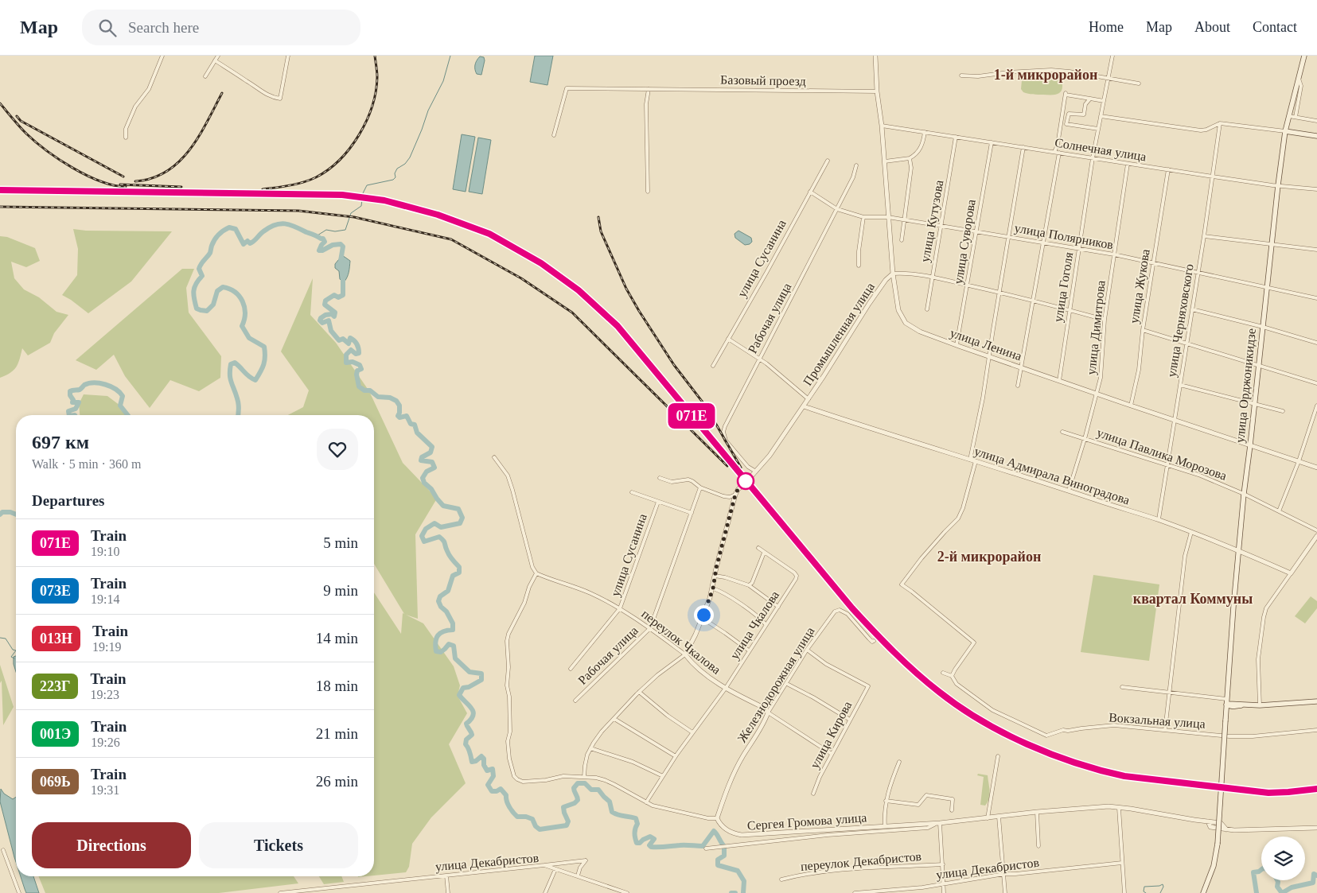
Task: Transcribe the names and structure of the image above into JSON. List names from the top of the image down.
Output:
{
  "streets": {
    "main road": ["улица Орджоникидзе"],
    "street": [
      "Базовый проезд",
      "Солнечная улица",
      "улица Кутузова",
      "улица Полярников",
      "улица Суворова",
      "улица Сусанина",
      "улица Жукова",
      "улица Гоголя",
      "Рабочая улица",
      "улица Черняховского",
      "улица Димитрова",
      "Промышленная улица",
      "улица Ленина",
      "улица Павлика Морозова",
      "улица Адмирала Виноградова",
      "улица Чкалова",
      "переулок Чкалова",
      "Железнодорожная улица",
      "Вокзальная улица",
      "улица Кирова",
      "Сергея Громова улица",
      "переулок Декабристов",
      "улица Декабристов"
    ]
  },
  "crossings": [
    ["Базовый проезд", "улица Ленина"],
    ["Солнечная улица", "улица Кутузова"],
    ["Солнечная улица", "улица Суворова"],
    ["Солнечная улица", "улица Жукова"],
    ["Солнечная улица", "улица Гоголя"],
    ["Солнечная улица", "улица Черняховского"],
    ["Солнечная улица", "улица Димитрова"],
    ["Солнечная улица", "улица Ленина"],
    ["Солнечная улица", "улица Орджоникидзе"],
    ["улица Кутузова", "улица Полярников"],
    ["улица Полярников", "улица Суворова"],
    ["улица Полярников", "улица Сусанина"],
    ["улица Полярников", "улица Жукова"],
    ["улица Полярников", "улица Гоголя"],
    ["улица Полярников", "Рабочая улица"],
    ["улица Полярников", "улица Черняховского"],
    ["улица Полярников", "улица Димитрова"],
    ["улица Полярников", "улица Ленина"],
    ["улица Полярников", "улица Орджоникидзе"],
    ["улица Суворова", "улица Ленина"],
    ["улица Сусанина", "переулок Чкалова"],
    ["улица Жукова", "улица Ленина"],
    ["улица Гоголя", "улица Ленина"],
    ["Рабочая улица", "Промышленная улица"],
    ["Рабочая улица", "переулок Чкалова"],
    ["улица Черняховского", "улица Ленина"],
    ["улица Черняховского", "улица Павлика Морозова"],
    ["улица Черняховского", "улица Адмирала Виноградова"],
    ["улица Димитрова", "улица Ленина"],
    ["улица Димитрова", "улица Павлика Морозова"],
    ["улица Димитрова", "улица Адмирала Виноградова"],
    ["Промышленная улица", "улица Ленина"],
    ["Промышленная улица", "улица Адмирала Виноградова"],
    ["улица Ленина", "улица Орджоникидзе"],
    ["улица Орджоникидзе", "улица Павлика Морозова"],
    ["улица Орджоникидзе", "улица Адмирала Виноградова"],
    ["улица Чкалова", "переулок Чкалова"],
    ["переулок Чкалова", "Железнодорожная улица"],
    ["переулок Чкалова", "улица Кирова"],
    ["Железнодорожная улица", "улица Кирова"],
    ["Железнодорожная улица", "Сергея Громова улица"]
  ],
  "districts": ["1-й микрорайон", "2-й микрорайон", "квартал Коммуны"],
  "page": {
    "header": "Map",
    "search": "Search here",
    "nav": [
      "Home",
      "Map",
      "About",
      "Contact"
    ],
    "on_map": "071Е",
    "heading": [
      ["697 км", "Walk · 5 min · 360 m"],
      "Departures"
    ],
    "list": [
      {
        "mark": "071Е",
        "name": "Train",
        "note": "19:10",
        "value": "5 min"
      },
      {
        "mark": "073Е",
        "name": "Train",
        "note": "19:14",
        "value": "9 min"
      },
      {
        "mark": "013Н",
        "name": "Train",
        "note": "19:19",
        "value": "14 min"
      },
      {
        "mark": "223Г",
        "name": "Train",
        "note": "19:23",
        "value": "18 min"
      },
      {
        "mark": "001Э",
        "name": "Train",
        "note": "19:26",
        "value": "21 min"
      },
      {
        "mark": "069Ь",
        "name": "Train",
        "note": "19:31",
        "value": "26 min"
      }
    ],
    "buttons": ["Directions", "Tickets"]
  }
}
